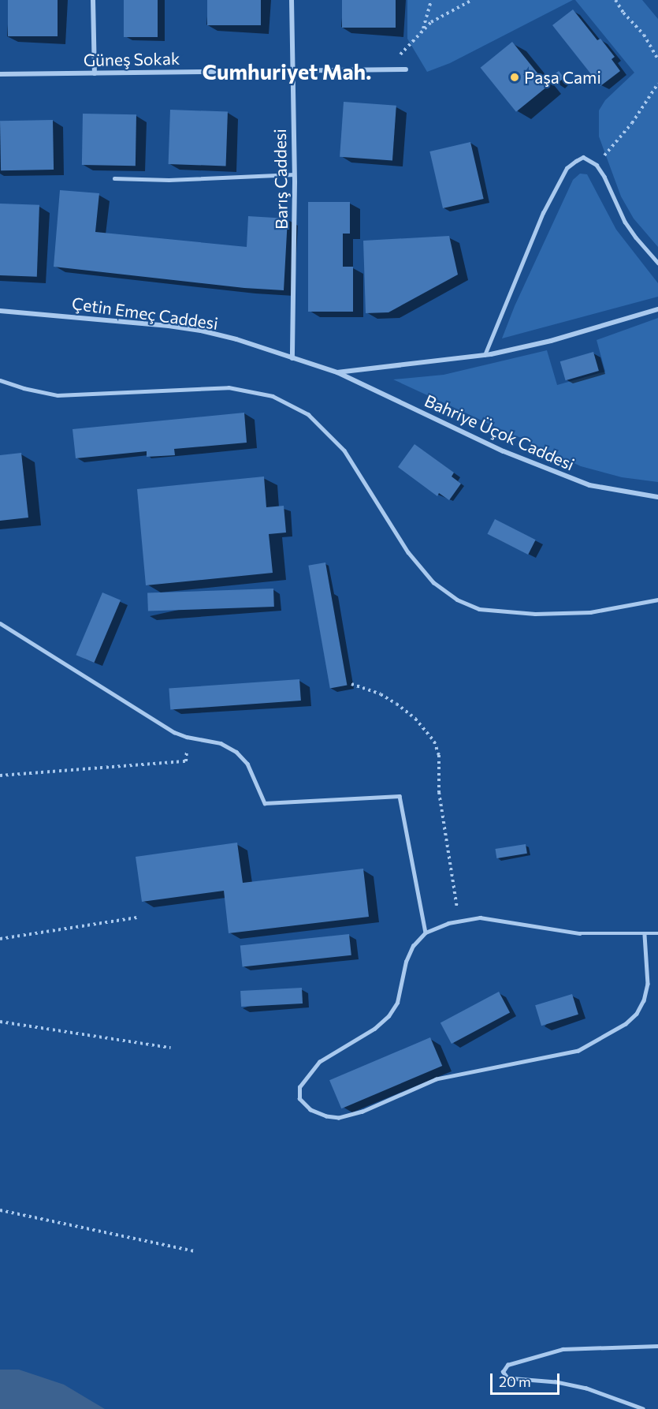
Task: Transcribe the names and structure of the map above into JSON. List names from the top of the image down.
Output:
{
  "streets": {
    "street": [
      "Güneş Sokak",
      "Barış Caddesi",
      "Çetin Emeç Caddesi",
      "Bahriye Üçok Caddesi"
    ]
  },
  "crossings": [
    ["Güneş Sokak", "Barış Caddesi"],
    ["Barış Caddesi", "Çetin Emeç Caddesi"],
    ["Çetin Emeç Caddesi", "Bahriye Üçok Caddesi"]
  ],
  "districts": ["Cumhuriyet Mah."],
  "places": ["Paşa Cami"],
  "scale_bar": "20 m"
}
